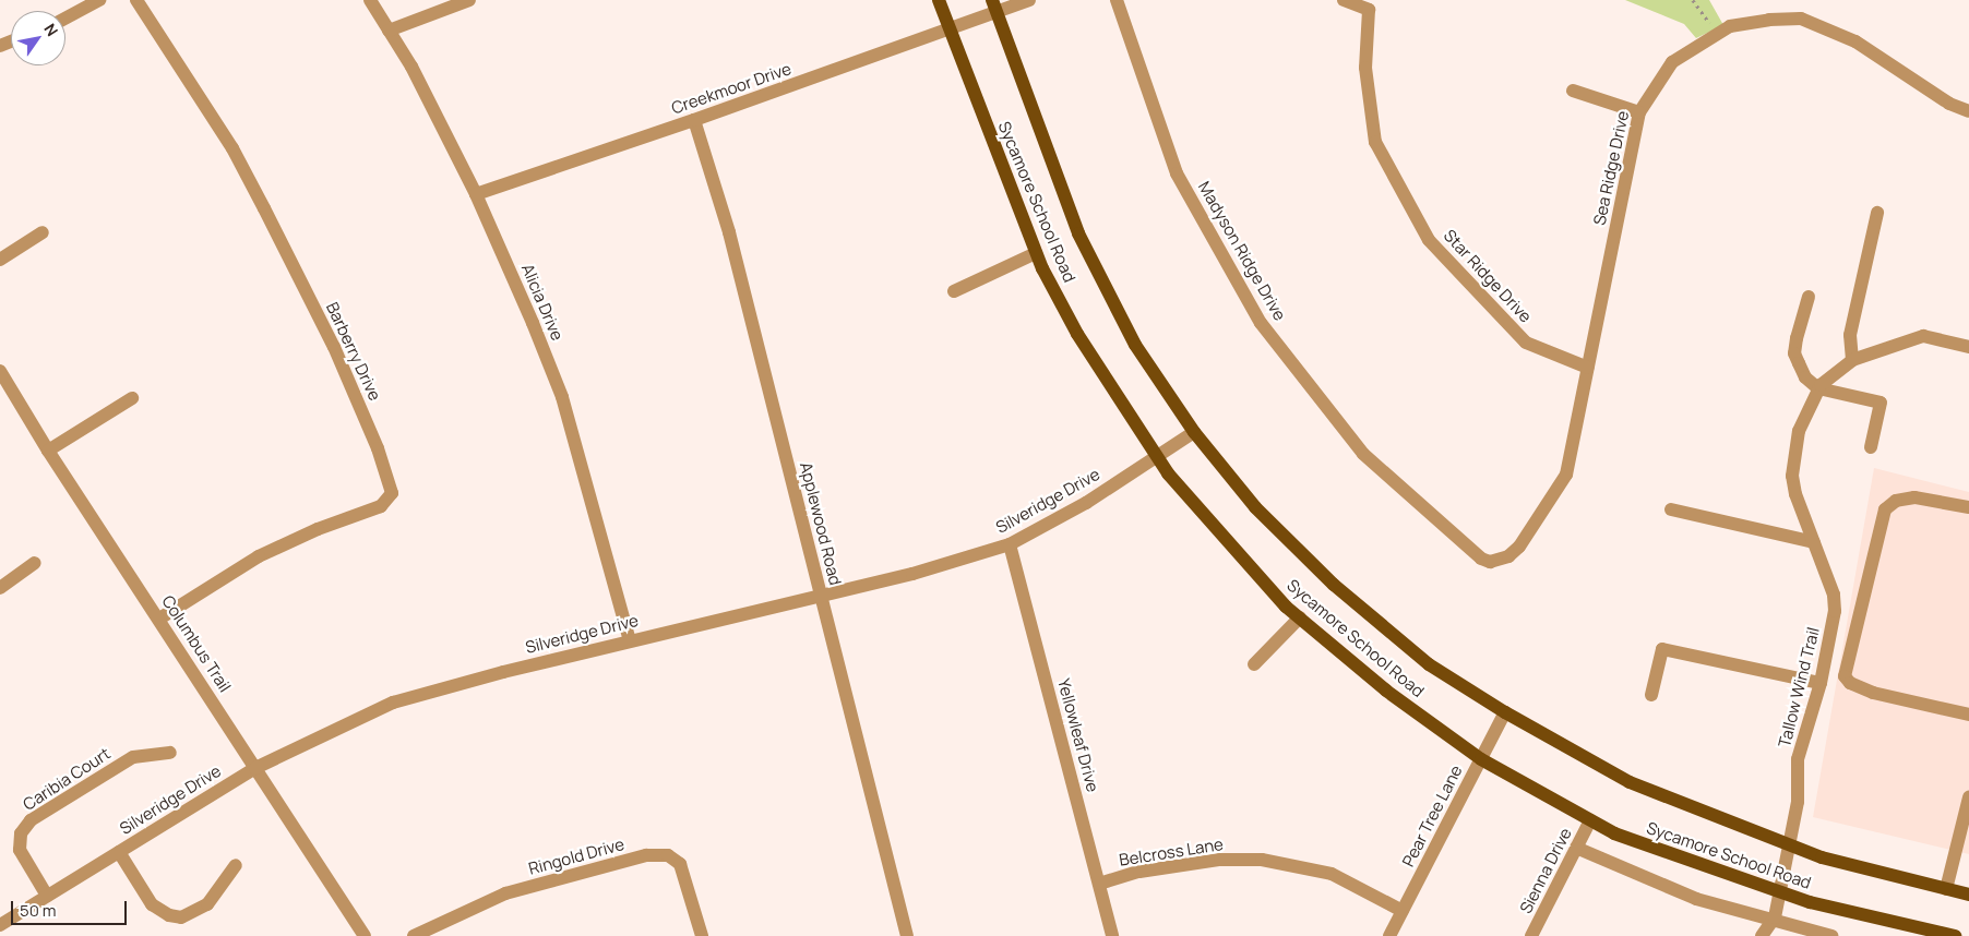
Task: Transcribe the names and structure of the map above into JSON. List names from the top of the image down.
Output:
{
  "streets": {
    "main road": ["Sycamore School Road"],
    "street": [
      "Creekmoor Drive",
      "Sea Ridge Drive",
      "Madyson Ridge Drive",
      "Star Ridge Drive",
      "Alicia Drive",
      "Barberry Drive",
      "Silveridge Drive",
      "Applewood Road",
      "Columbus Trail",
      "Tallow Wind Trail",
      "Yellowleaf Drive",
      "Caribia Court",
      "Pear Tree Lane",
      "Belcross Lane",
      "Ringold Drive",
      "Sienna Drive"
    ]
  },
  "crossings": [
    ["Creekmoor Drive", "Sycamore School Road"],
    ["Creekmoor Drive", "Alicia Drive"],
    ["Creekmoor Drive", "Applewood Road"],
    ["Sea Ridge Drive", "Madyson Ridge Drive"],
    ["Sea Ridge Drive", "Star Ridge Drive"],
    ["Sycamore School Road", "Silveridge Drive"],
    ["Sycamore School Road", "Tallow Wind Trail"],
    ["Sycamore School Road", "Pear Tree Lane"],
    ["Sycamore School Road", "Sienna Drive"],
    ["Alicia Drive", "Silveridge Drive"],
    ["Barberry Drive", "Columbus Trail"],
    ["Silveridge Drive", "Applewood Road"],
    ["Silveridge Drive", "Columbus Trail"],
    ["Silveridge Drive", "Yellowleaf Drive"],
    ["Silveridge Drive", "Caribia Court"],
    ["Yellowleaf Drive", "Belcross Lane"],
    ["Pear Tree Lane", "Belcross Lane"]
  ],
  "scale_bar": "50 m",
  "north": "top right"
}
